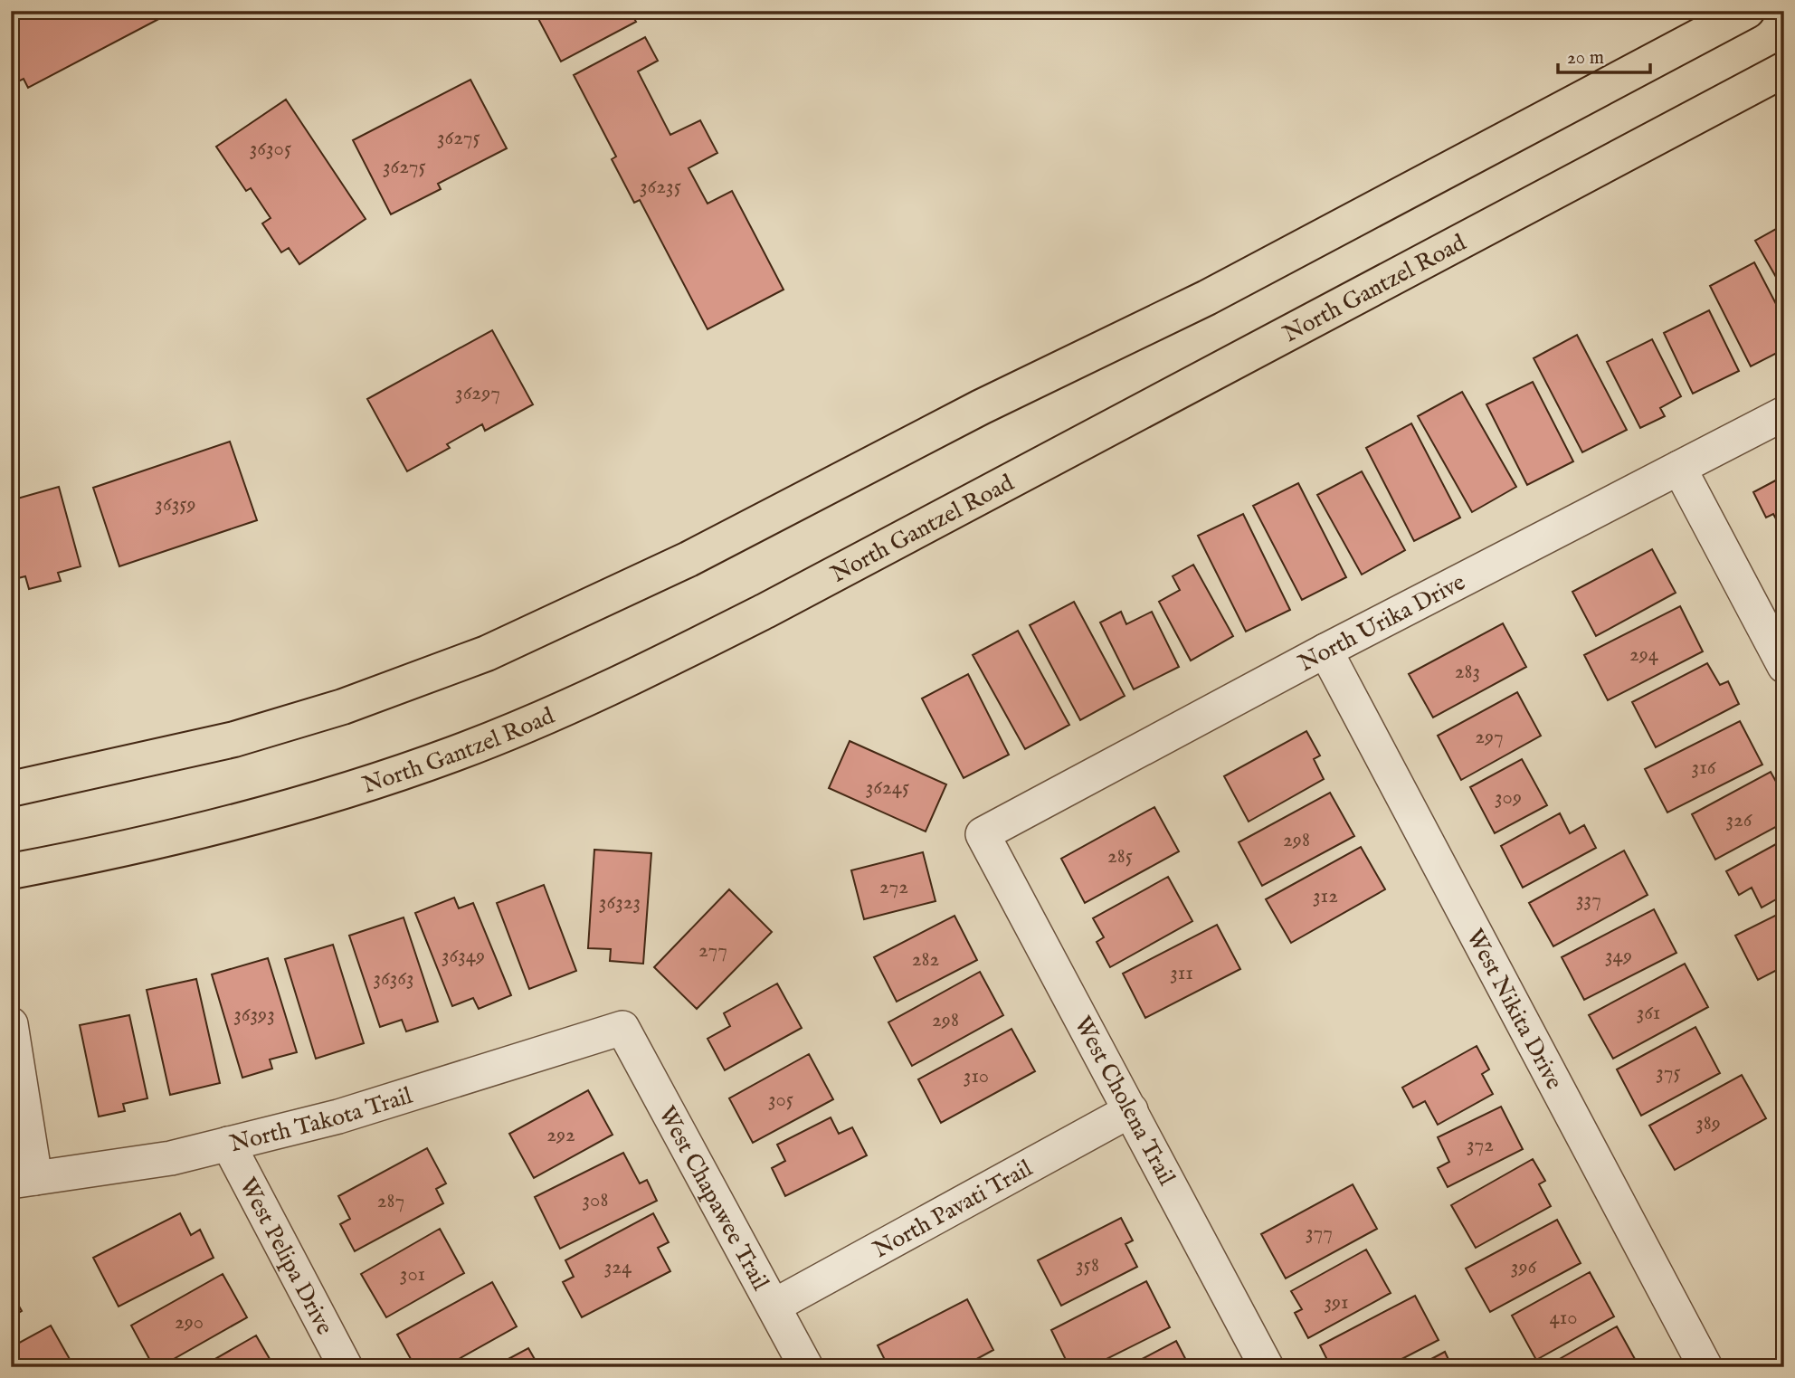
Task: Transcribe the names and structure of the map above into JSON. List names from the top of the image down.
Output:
{
  "streets": {
    "main road": ["North Gantzel Road"],
    "street": [
      "North Urika Drive",
      "West Nikita Drive",
      "West Cholena Trail",
      "North Takota Trail",
      "West Chapawee Trail",
      "North Pavati Trail",
      "West Pelipa Drive"
    ]
  },
  "crossings": [
    ["North Urika Drive", "West Nikita Drive"],
    ["North Urika Drive", "West Cholena Trail"],
    ["West Cholena Trail", "North Pavati Trail"],
    ["North Takota Trail", "West Chapawee Trail"],
    ["North Takota Trail", "West Pelipa Drive"],
    ["West Chapawee Trail", "North Pavati Trail"]
  ],
  "house_numbers": [
    "36275",
    "36305",
    "36275",
    "36235",
    "36297",
    "36359",
    "294",
    "283",
    "297",
    "316",
    "36245",
    "309",
    "326",
    "298",
    "285",
    "272",
    "312",
    "337",
    "36323",
    "277",
    "36349",
    "349",
    "282",
    "311",
    "36363",
    "361",
    "36393",
    "298",
    "375",
    "310",
    "305",
    "389",
    "292",
    "372",
    "308",
    "287",
    "377",
    "358",
    "324",
    "396",
    "301",
    "391",
    "410",
    "290"
  ],
  "scale_bar": "20 m"
}
